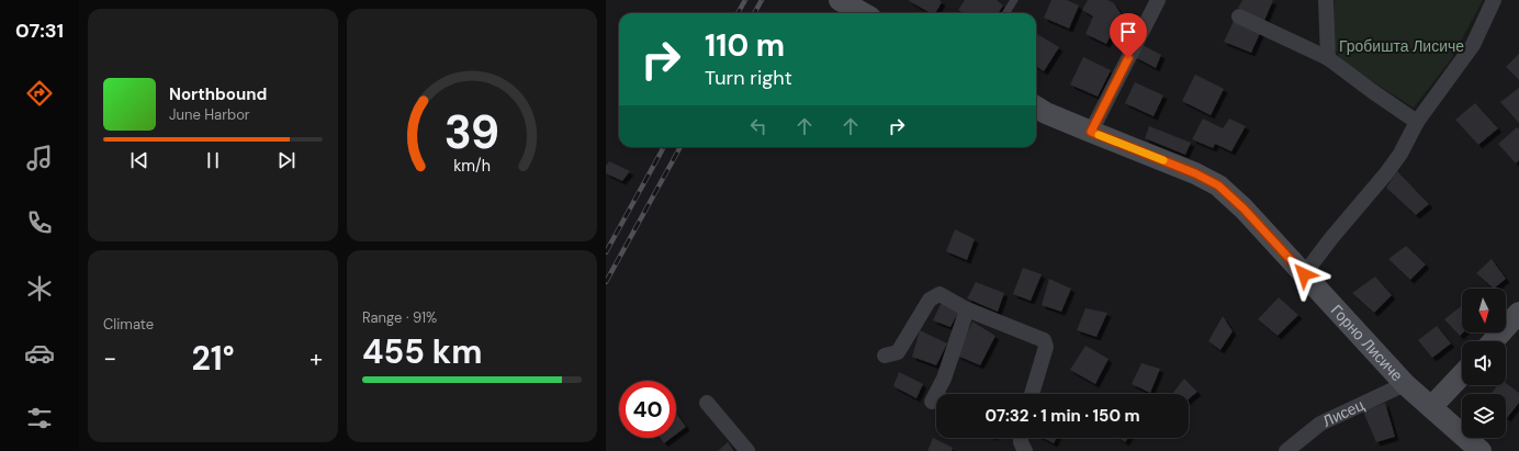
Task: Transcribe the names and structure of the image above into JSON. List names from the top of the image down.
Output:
{
  "streets": {
    "street": ["Горно Лисиче", "Лисец"]
  },
  "crossings": [
    ["Горно Лисиче", "Лисец"]
  ],
  "parks": ["Гробишта Лисиче"],
  "north": "bottom",
  "page": {
    "tabs": "07:31",
    "turn": ["110 m", "Turn right"],
    "song": ["Northbound", "June Harbor"],
    "tile": [
      "Climate",
      ["Range · 91%", "455 km"]
    ],
    "heat": ["−", "21°", "+"],
    "limit": "40",
    "trip": "07:32 · 1 min · 150 m",
    "gauge": ["39", "km/h"]
  }
}
